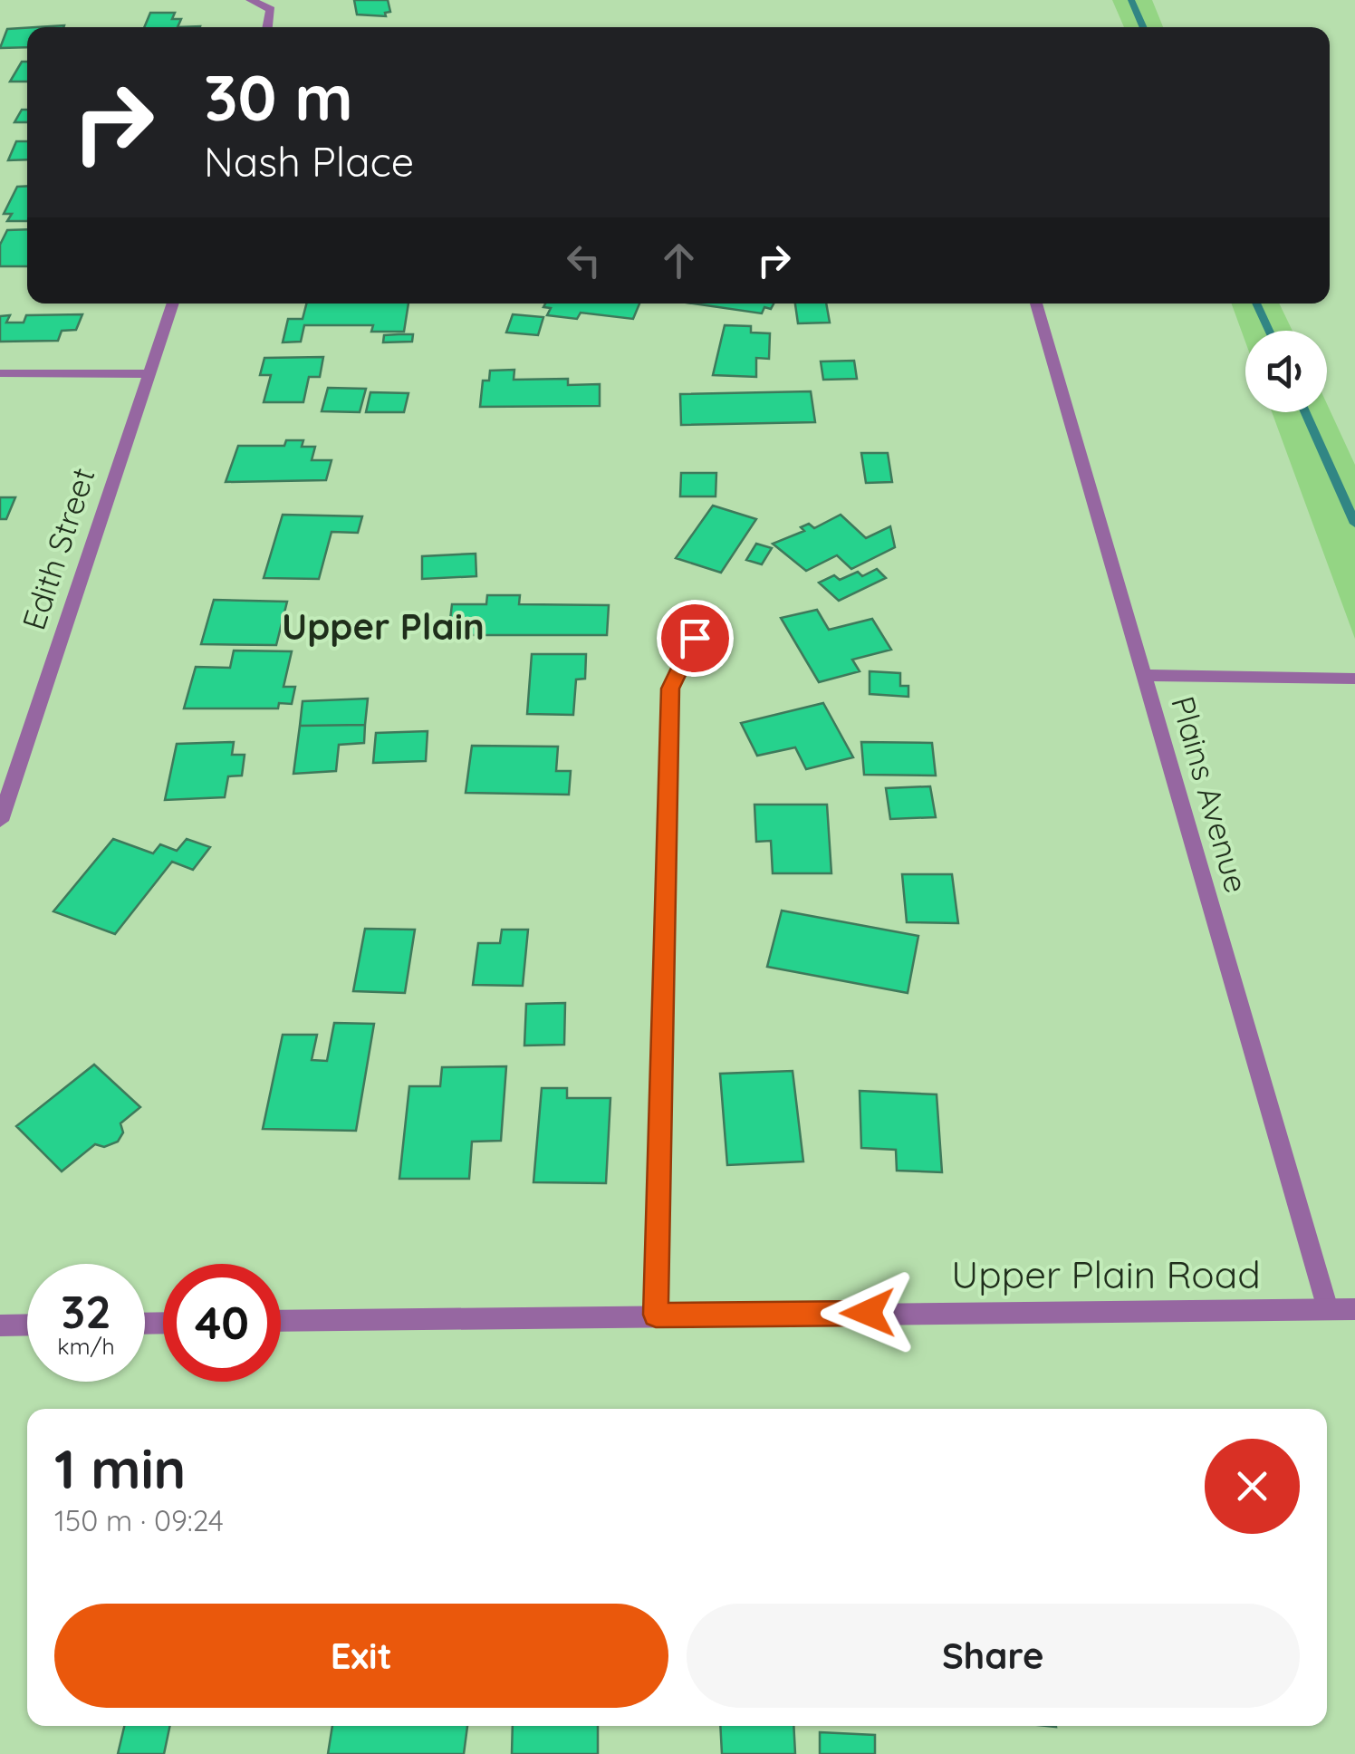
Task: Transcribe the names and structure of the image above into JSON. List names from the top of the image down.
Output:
{
  "streets": {
    "street": ["Edith Street", "Plains Avenue", "Upper Plain Road"]
  },
  "crossings": [
    ["Plains Avenue", "Upper Plain Road"]
  ],
  "districts": ["Upper Plain"],
  "page": {
    "turn": ["30 m", "Nash Place"],
    "speed": "32 km/h",
    "limit": "40",
    "heading": ["1 min", "150 m · 09:24"],
    "buttons": ["Exit", "Share"]
  }
}
